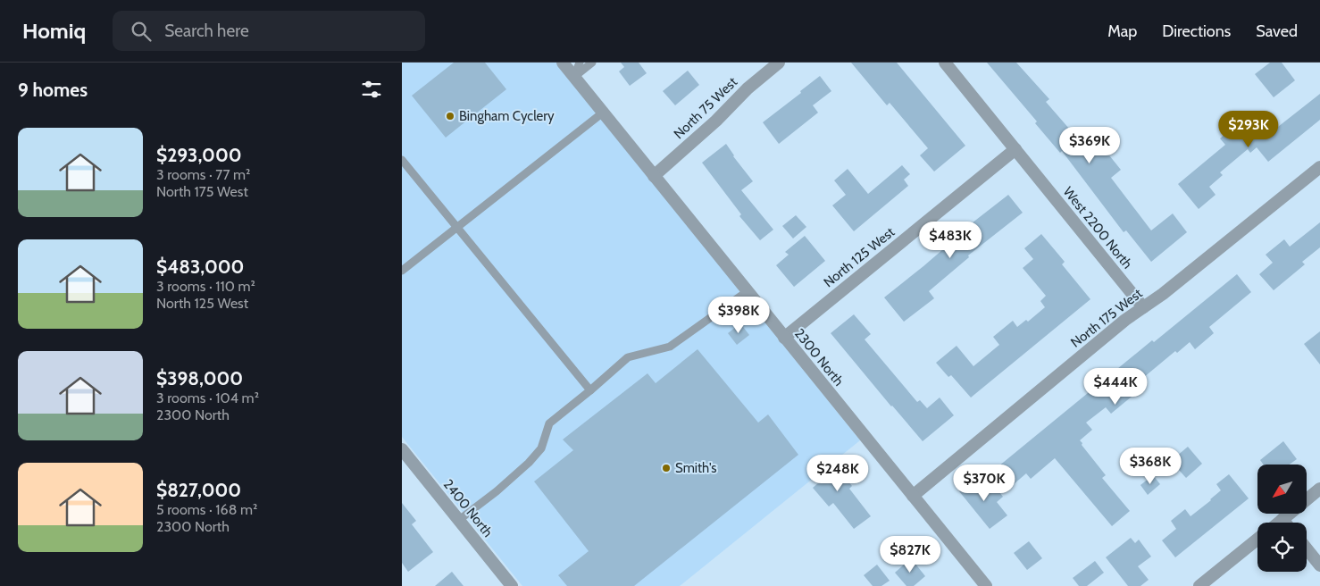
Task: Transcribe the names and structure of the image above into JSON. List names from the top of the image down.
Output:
{
  "streets": {
    "street": [
      "North 75 West",
      "West 2200 North",
      "North 125 West",
      "North 175 West",
      "2300 North",
      "2400 North"
    ]
  },
  "crossings": [
    ["North 75 West", "2300 North"],
    ["West 2200 North", "North 125 West"],
    ["West 2200 North", "North 175 West"],
    ["North 125 West", "2300 North"],
    ["North 175 West", "2300 North"]
  ],
  "places": ["Bingham Cyclery", "Smith's"],
  "north": "bottom left",
  "page": {
    "header": "Homiq",
    "search": "Search here",
    "nav": ["Map", "Directions", "Saved"],
    "heading": "9 homes",
    "price": [
      "$293K",
      "$369K",
      "$483K",
      "$398K",
      "$444K",
      "$368K",
      "$248K",
      "$370K",
      "$827K"
    ],
    "list": [
      {
        "name": "$293,000",
        "note": "3 rooms · 77 m² · North 175 West"
      },
      {
        "name": "$483,000",
        "note": "3 rooms · 110 m² · North 125 West"
      },
      {
        "name": "$398,000",
        "note": "3 rooms · 104 m² · 2300 North"
      },
      {
        "name": "$827,000",
        "note": "5 rooms · 168 m² · 2300 North"
      }
    ]
  }
}
